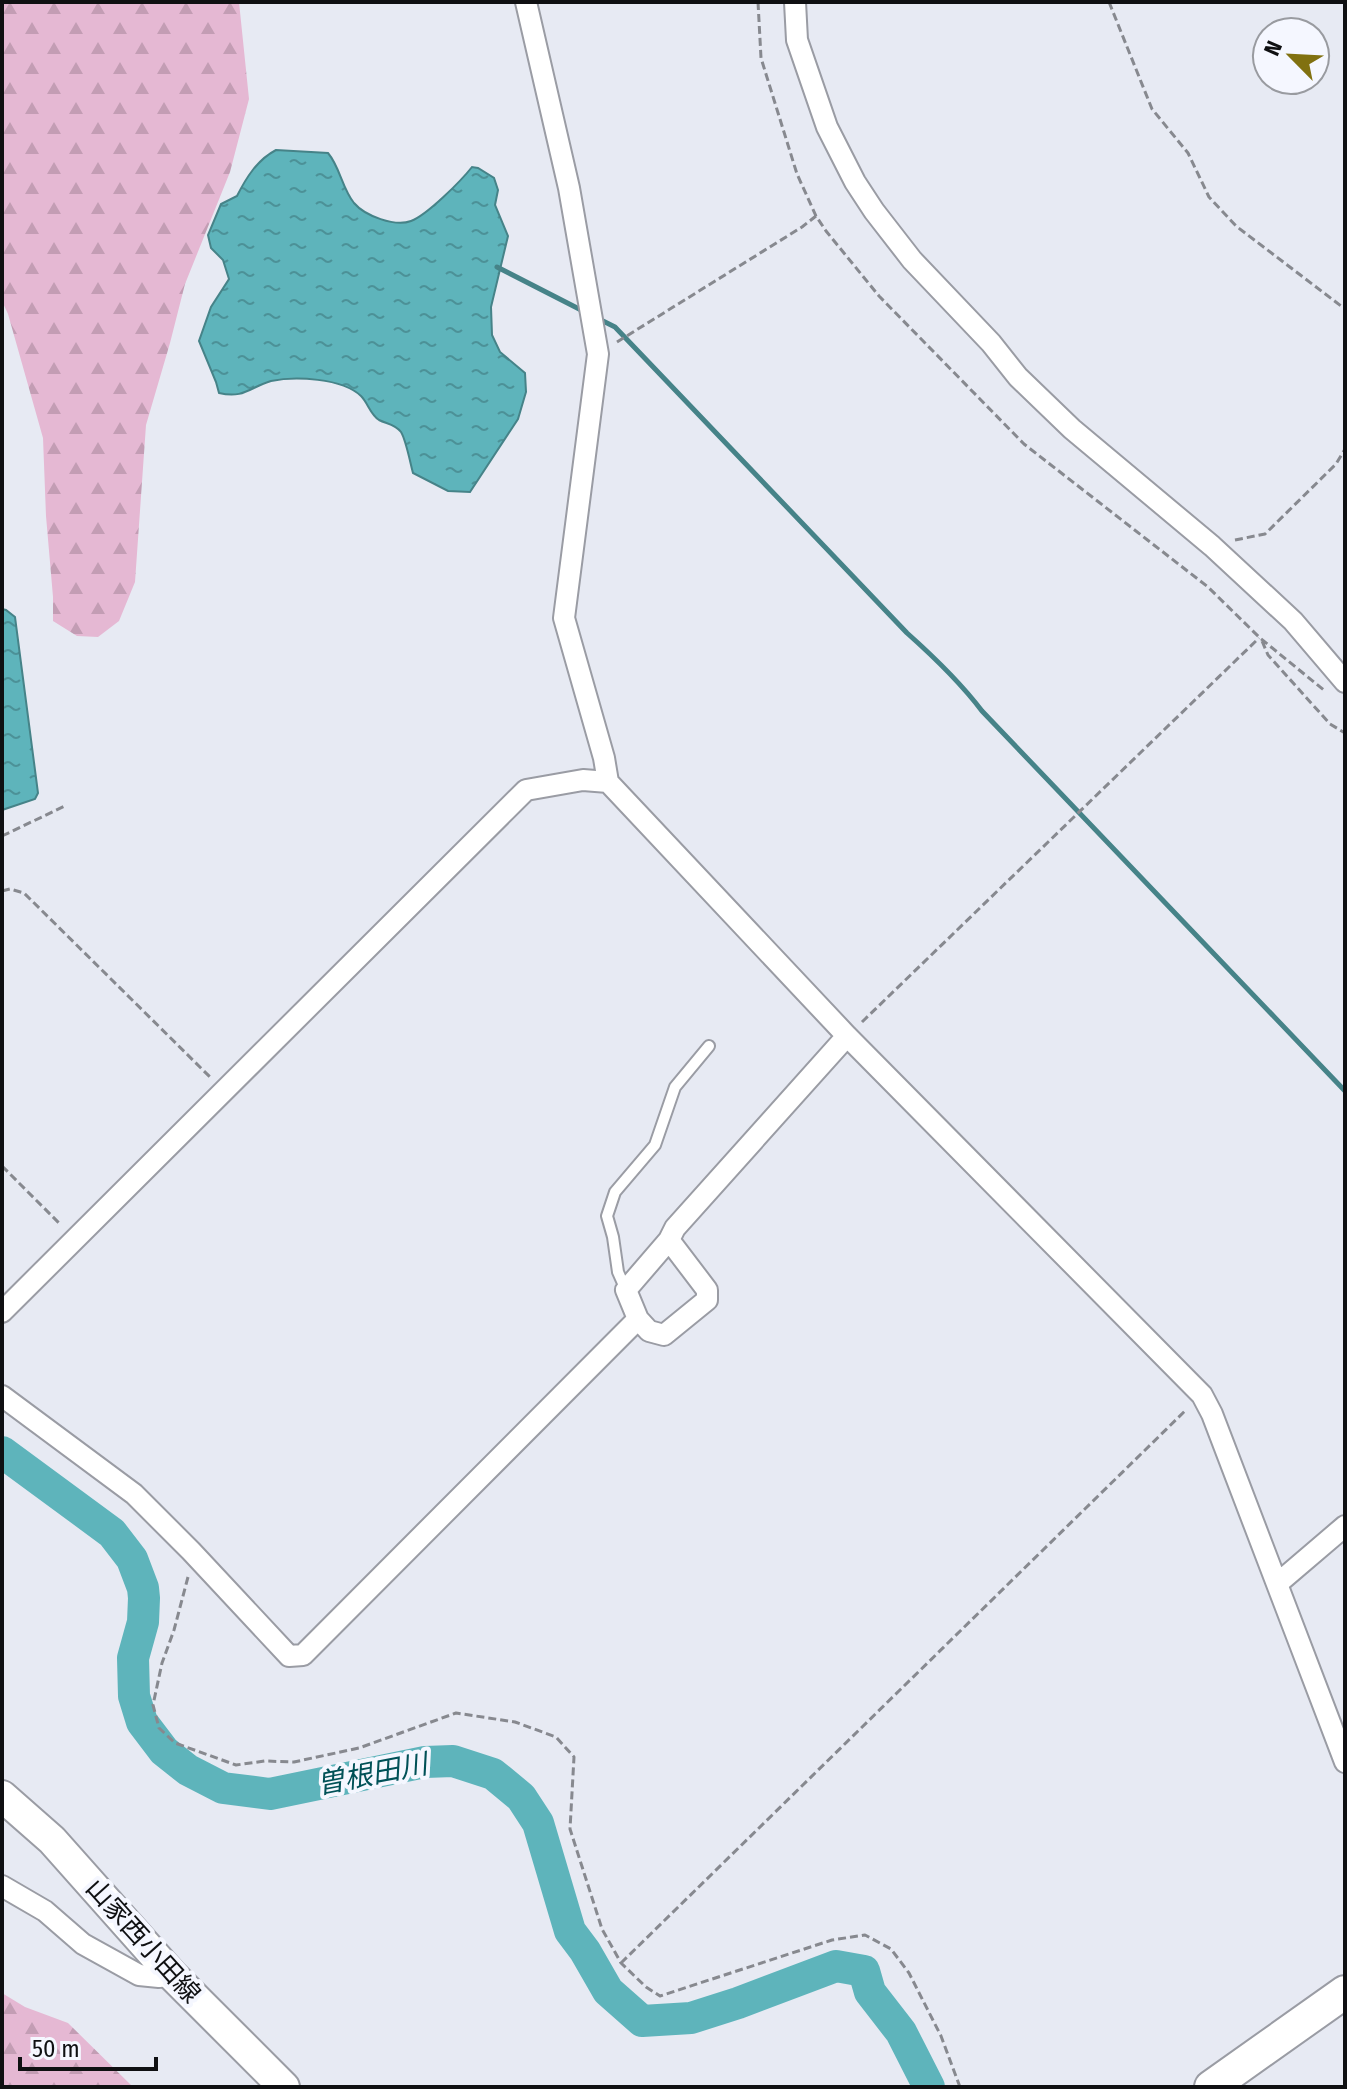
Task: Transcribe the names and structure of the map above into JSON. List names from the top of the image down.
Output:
{
  "streets": {
    "main road": ["山家西小田線"]
  },
  "water": ["曽根田川"],
  "scale_bar": "50 m",
  "north": "top left"
}
